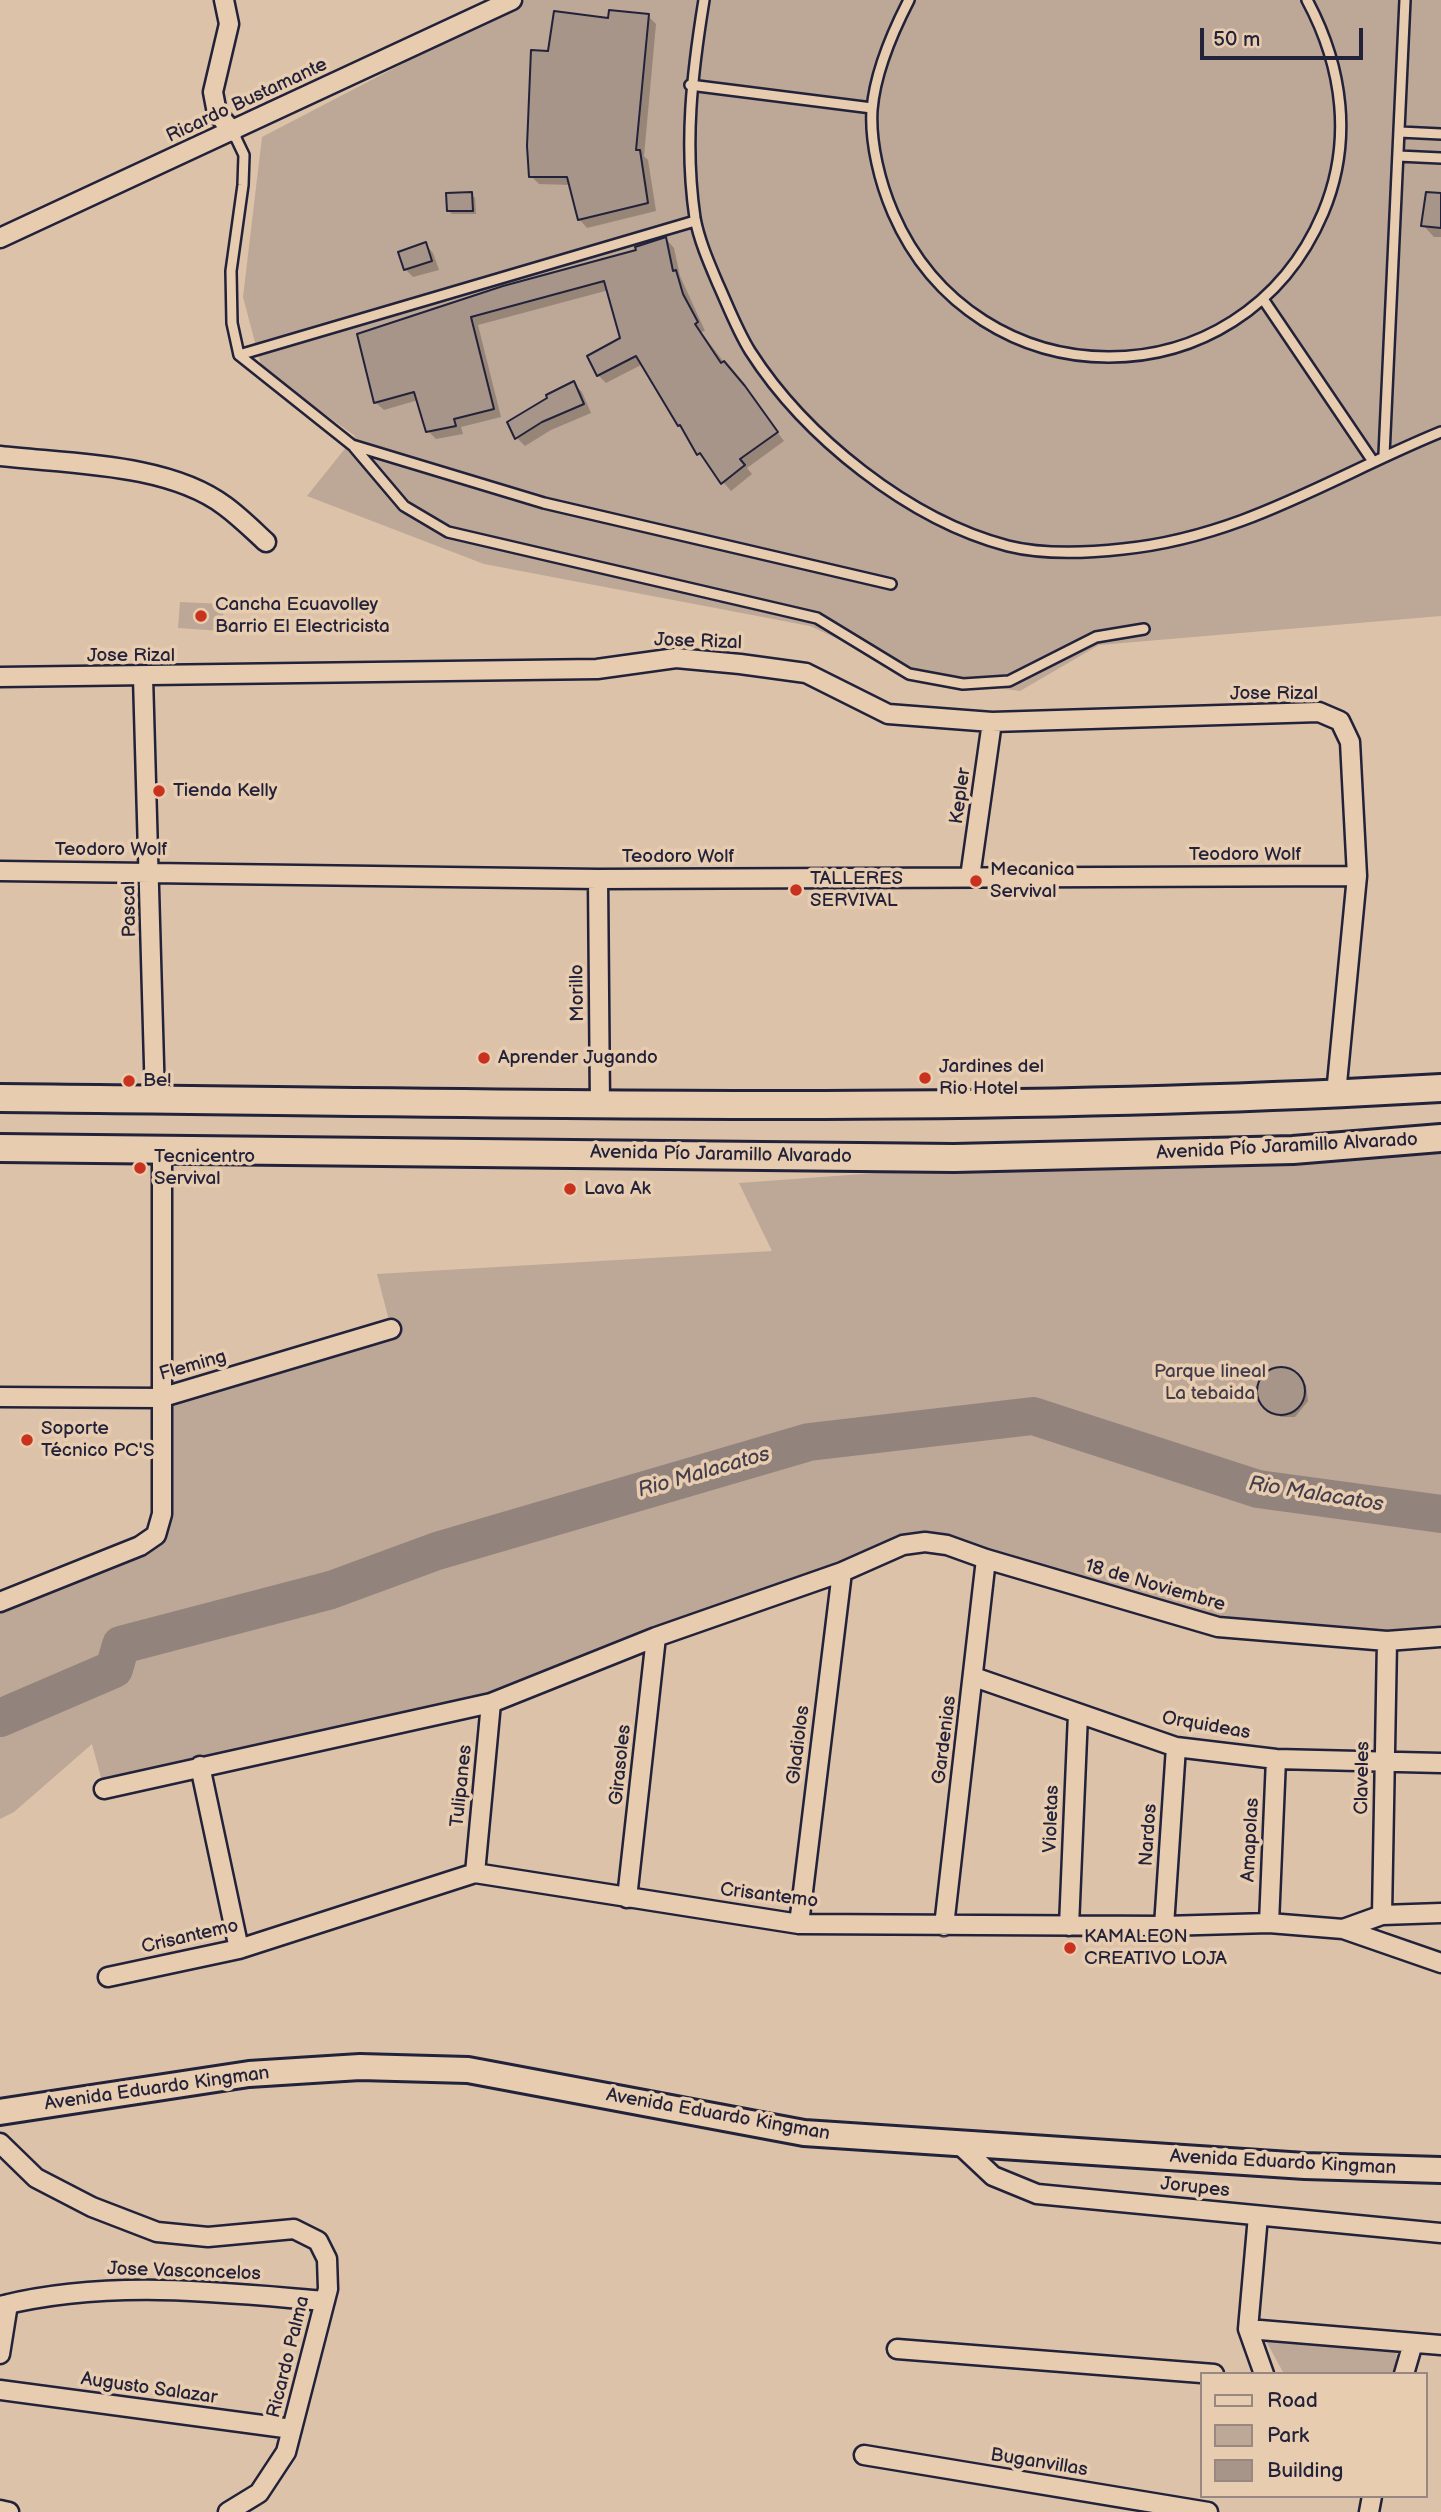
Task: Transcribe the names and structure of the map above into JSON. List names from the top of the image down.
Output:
{
  "streets": {
    "main road": ["Avenida Pío Jaramillo Alvarado", "Avenida Eduardo Kingman"],
    "street": [
      "Ricardo Bustamante",
      "Jose Rizal",
      "Kepler",
      "Teodoro Wolf",
      "Pascal",
      "Morillo",
      "Fleming",
      "18 de Noviembre",
      "Orquideas",
      "Gardenias",
      "Gladiolos",
      "Girasoles",
      "Claveles",
      "Tulipanes",
      "Violetas",
      "Nardos",
      "Amapolas",
      "Crisantemo",
      "Jorupes",
      "Jose Vasconcelos",
      "Ricardo Palma",
      "Augusto Salazar",
      "Buganvillas"
    ]
  },
  "crossings": [
    ["Jose Rizal", "Kepler"],
    ["Jose Rizal", "Teodoro Wolf"],
    ["Jose Rizal", "Pascal"],
    ["Kepler", "Teodoro Wolf"],
    ["Teodoro Wolf", "Pascal"],
    ["Teodoro Wolf", "Morillo"],
    ["18 de Noviembre", "Gardenias"],
    ["18 de Noviembre", "Gladiolos"],
    ["18 de Noviembre", "Girasoles"],
    ["18 de Noviembre", "Claveles"],
    ["18 de Noviembre", "Tulipanes"],
    ["Orquideas", "Gardenias"],
    ["Orquideas", "Claveles"],
    ["Orquideas", "Violetas"],
    ["Orquideas", "Nardos"],
    ["Orquideas", "Amapolas"],
    ["Gardenias", "Crisantemo"],
    ["Gladiolos", "Crisantemo"],
    ["Girasoles", "Crisantemo"],
    ["Claveles", "Crisantemo"],
    ["Tulipanes", "Crisantemo"],
    ["Violetas", "Crisantemo"],
    ["Nardos", "Crisantemo"],
    ["Amapolas", "Crisantemo"],
    ["Avenida Eduardo Kingman", "Jorupes"],
    ["Jose Vasconcelos", "Ricardo Palma"],
    ["Ricardo Palma", "Augusto Salazar"]
  ],
  "water": ["Rio Malacatos"],
  "parks": ["Parque lineal La tebaida"],
  "places": [
    "Cancha Ecuavolley Barrio El Electricista",
    "Tienda Kelly",
    "Mecanica Servival",
    "TALLERES SERVIVAL",
    "Aprender Jugando",
    "Jardines del Rio Hotel",
    "Be!",
    "Tecnicentro Servival",
    "Lava Ak",
    "Soporte Técnico PC'S",
    "KAMALEON CREATIVO LOJA"
  ],
  "legend": ["Road", "Park", "Building"],
  "scale_bar": "50 m"
}
